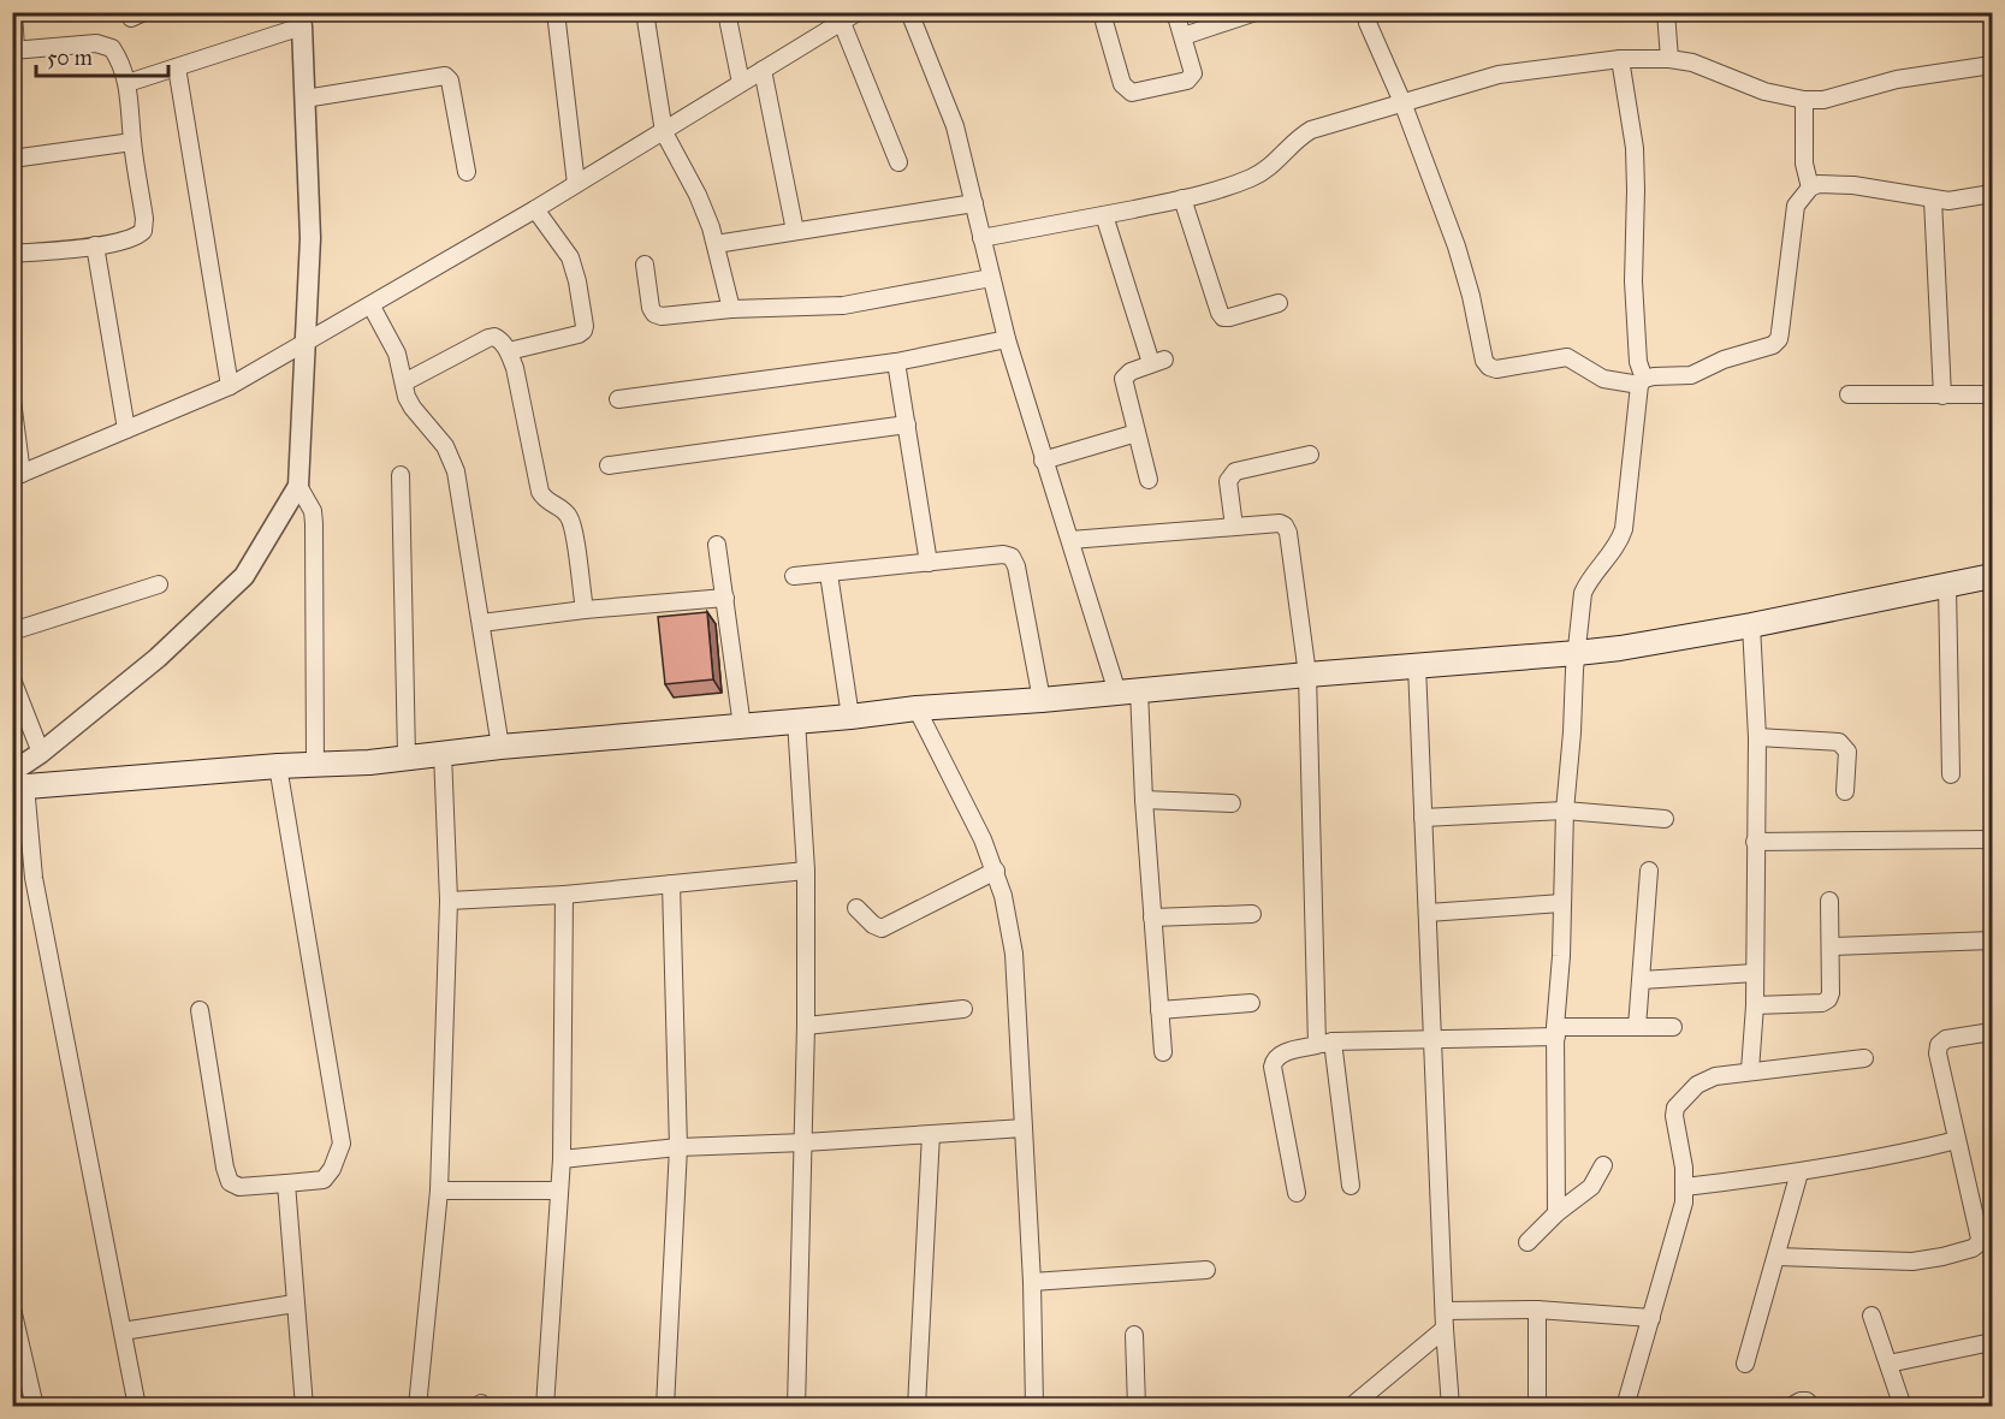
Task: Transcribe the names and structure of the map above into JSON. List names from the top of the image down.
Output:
{
  "scale_bar": "50 m"
}
